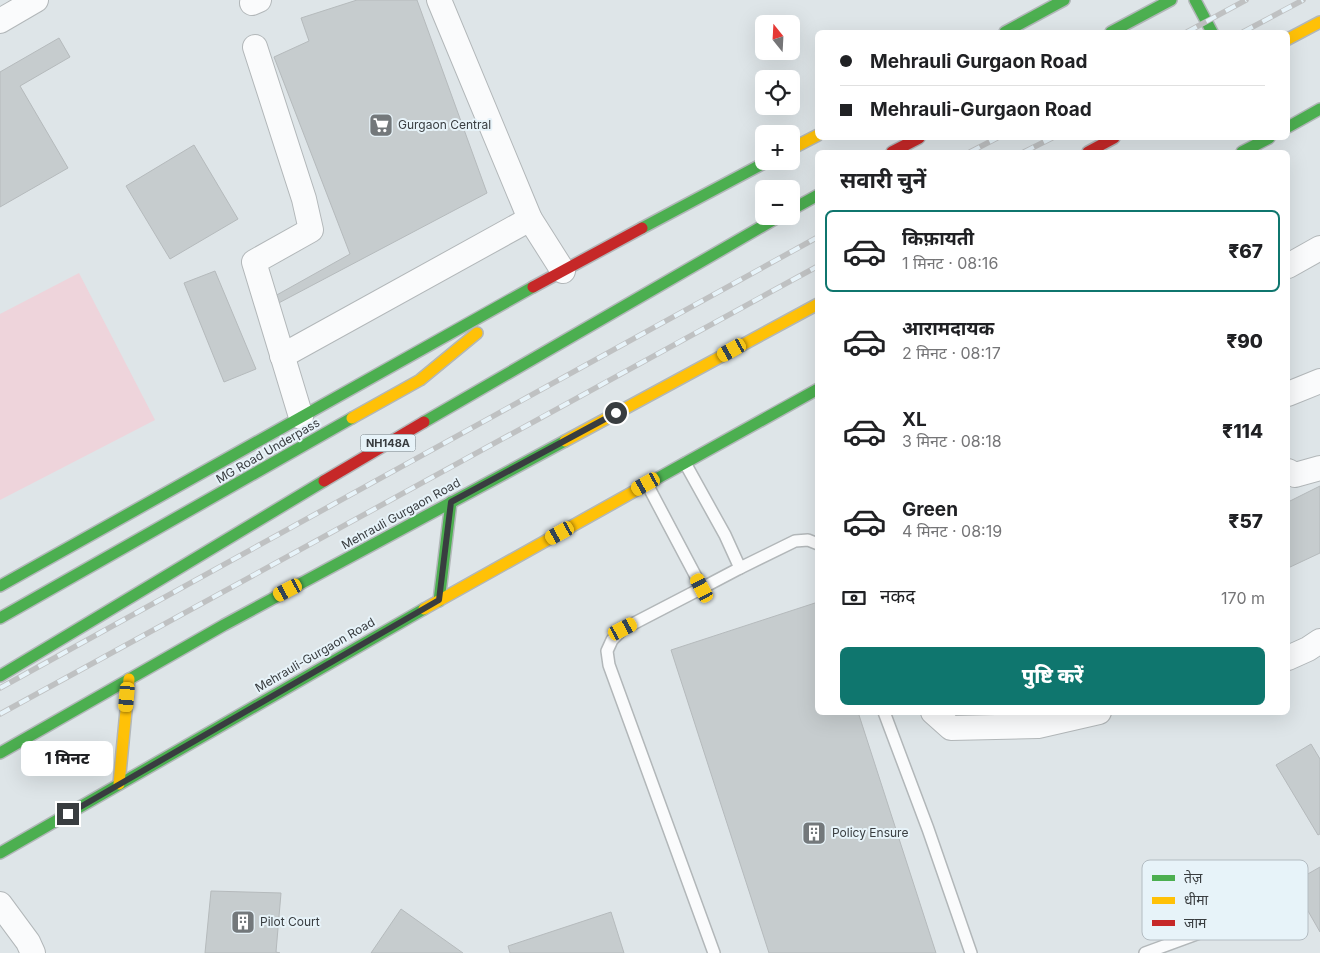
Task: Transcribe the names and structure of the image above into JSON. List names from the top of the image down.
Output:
{
  "streets": {
    "main road": [
      "NH148A",
      "MG Road Underpass",
      "Mehrauli Gurgaon Road",
      "Mehrauli-Gurgaon Road"
    ]
  },
  "places": {
    "supermarket": ["Gurgaon Central"],
    "building": ["Policy Ensure", "Pilot Court"]
  },
  "legend": ["तेज़", "धीमा", "जाम"],
  "north": "top",
  "page": {
    "map_buttons": ["+", "−"],
    "banner": ["Mehrauli Gurgaon Road", "Mehrauli-Gurgaon Road"],
    "heading": "सवारी चुनें",
    "list": [
      {
        "name": "किफ़ायती",
        "note": "1 मिनट · 08:16",
        "value": "₹67"
      },
      {
        "name": "आरामदायक",
        "note": "2 मिनट · 08:17",
        "value": "₹90"
      },
      {
        "name": "XL",
        "note": "3 मिनट · 08:18",
        "value": "₹114"
      },
      {
        "name": "Green",
        "note": "4 मिनट · 08:19",
        "value": "₹57"
      }
    ],
    "pay": ["नकद", "170 m"],
    "buttons": "पुष्टि करें",
    "bubble": "1 मिनट"
  }
}
